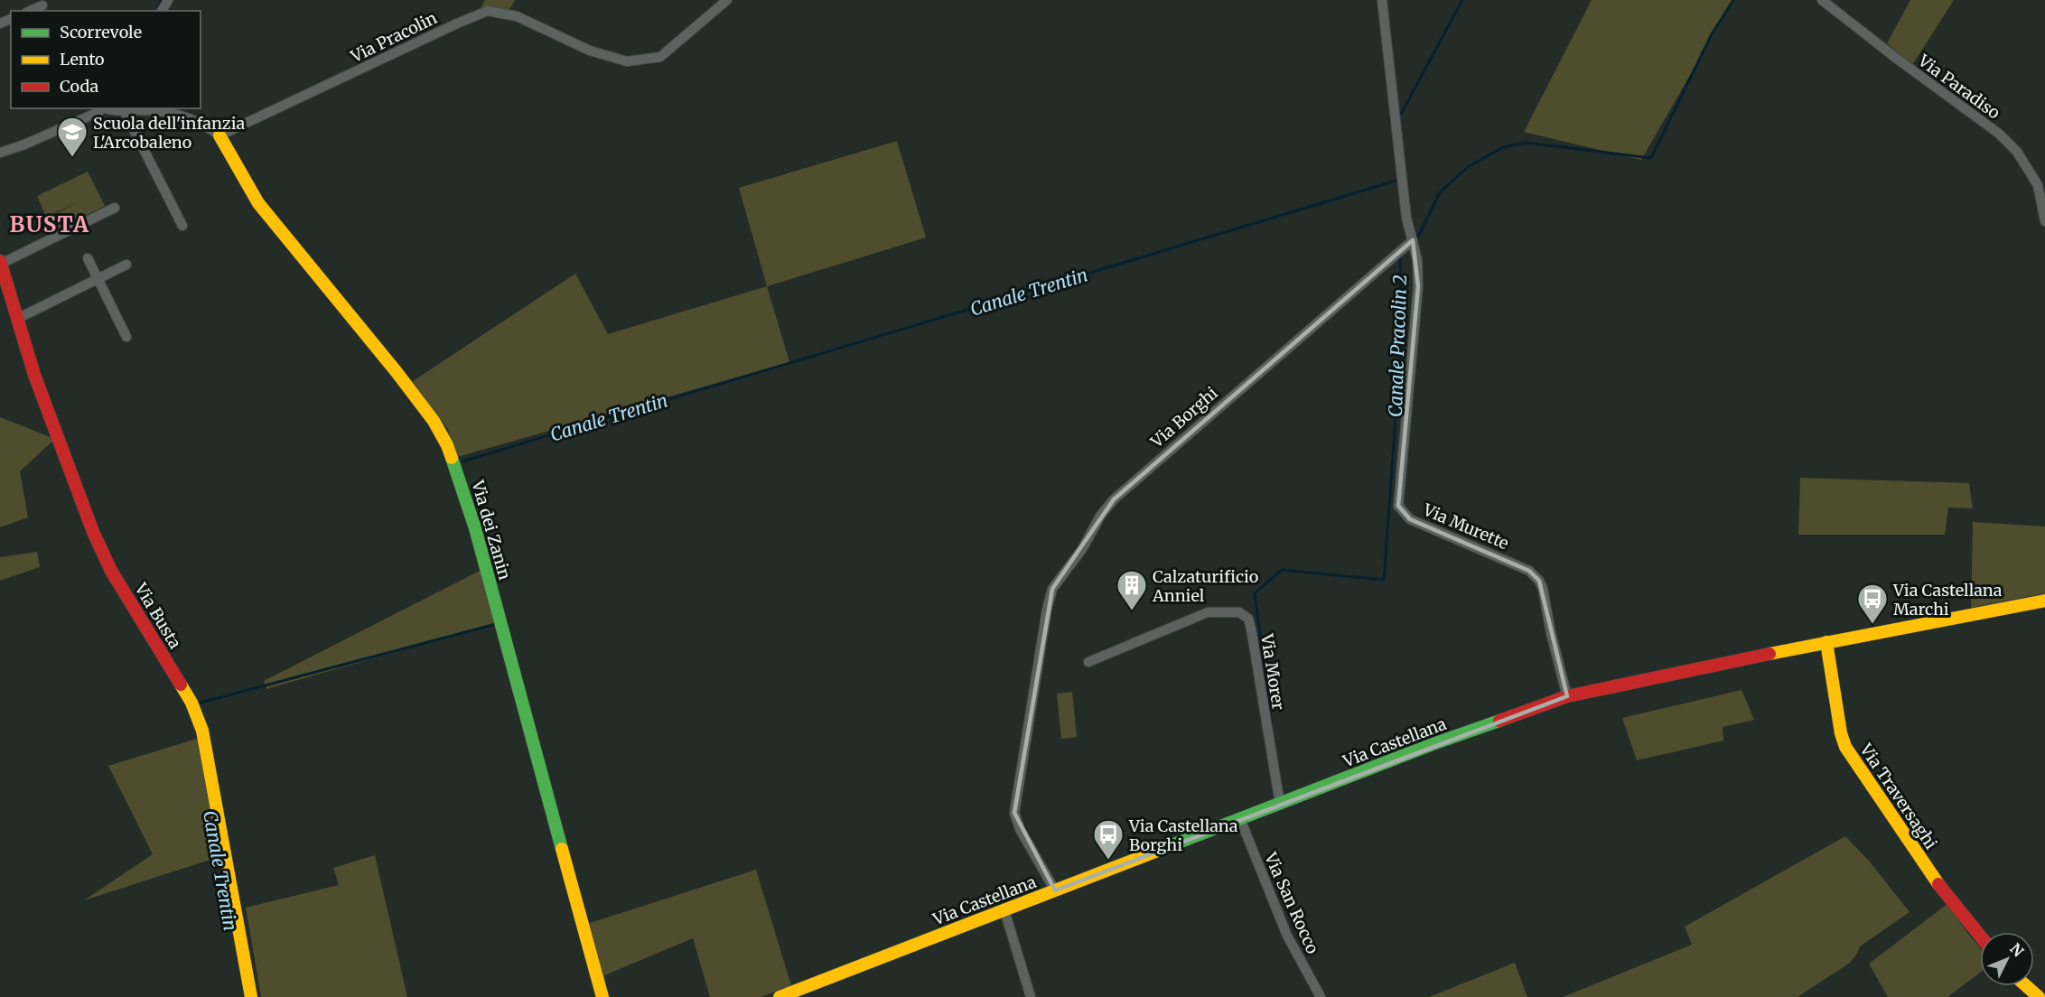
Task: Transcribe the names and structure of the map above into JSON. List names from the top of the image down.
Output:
{
  "streets": {
    "street": [
      "Via Pracolin",
      "Via Paradiso",
      "Via Borghi",
      "Via Murette",
      "Via dei Zanin",
      "Via Busta",
      "Via Morer",
      "Via Castellana",
      "Via Traversaghi",
      "Via San Rocco"
    ]
  },
  "crossings": [
    ["Via Pracolin", "Via dei Zanin"],
    ["Via Borghi", "Via Murette"],
    ["Via Borghi", "Via Castellana"],
    ["Via Murette", "Via Castellana"],
    ["Via Morer", "Via Castellana"],
    ["Via Castellana", "Via Traversaghi"],
    ["Via Castellana", "Via San Rocco"]
  ],
  "districts": ["BUSTA"],
  "water": ["Canale Trentin", "Canale Pracolin 2"],
  "places": {
    "school or university": ["Scuola dell'infanzia L'Arcobaleno"],
    "building": ["Calzaturificio Anniel"],
    "bus stop": ["Via Castellana Marchi", "Via Castellana Borghi"]
  },
  "legend": ["Scorrevole", "Lento", "Coda"],
  "north": "top right"
}
